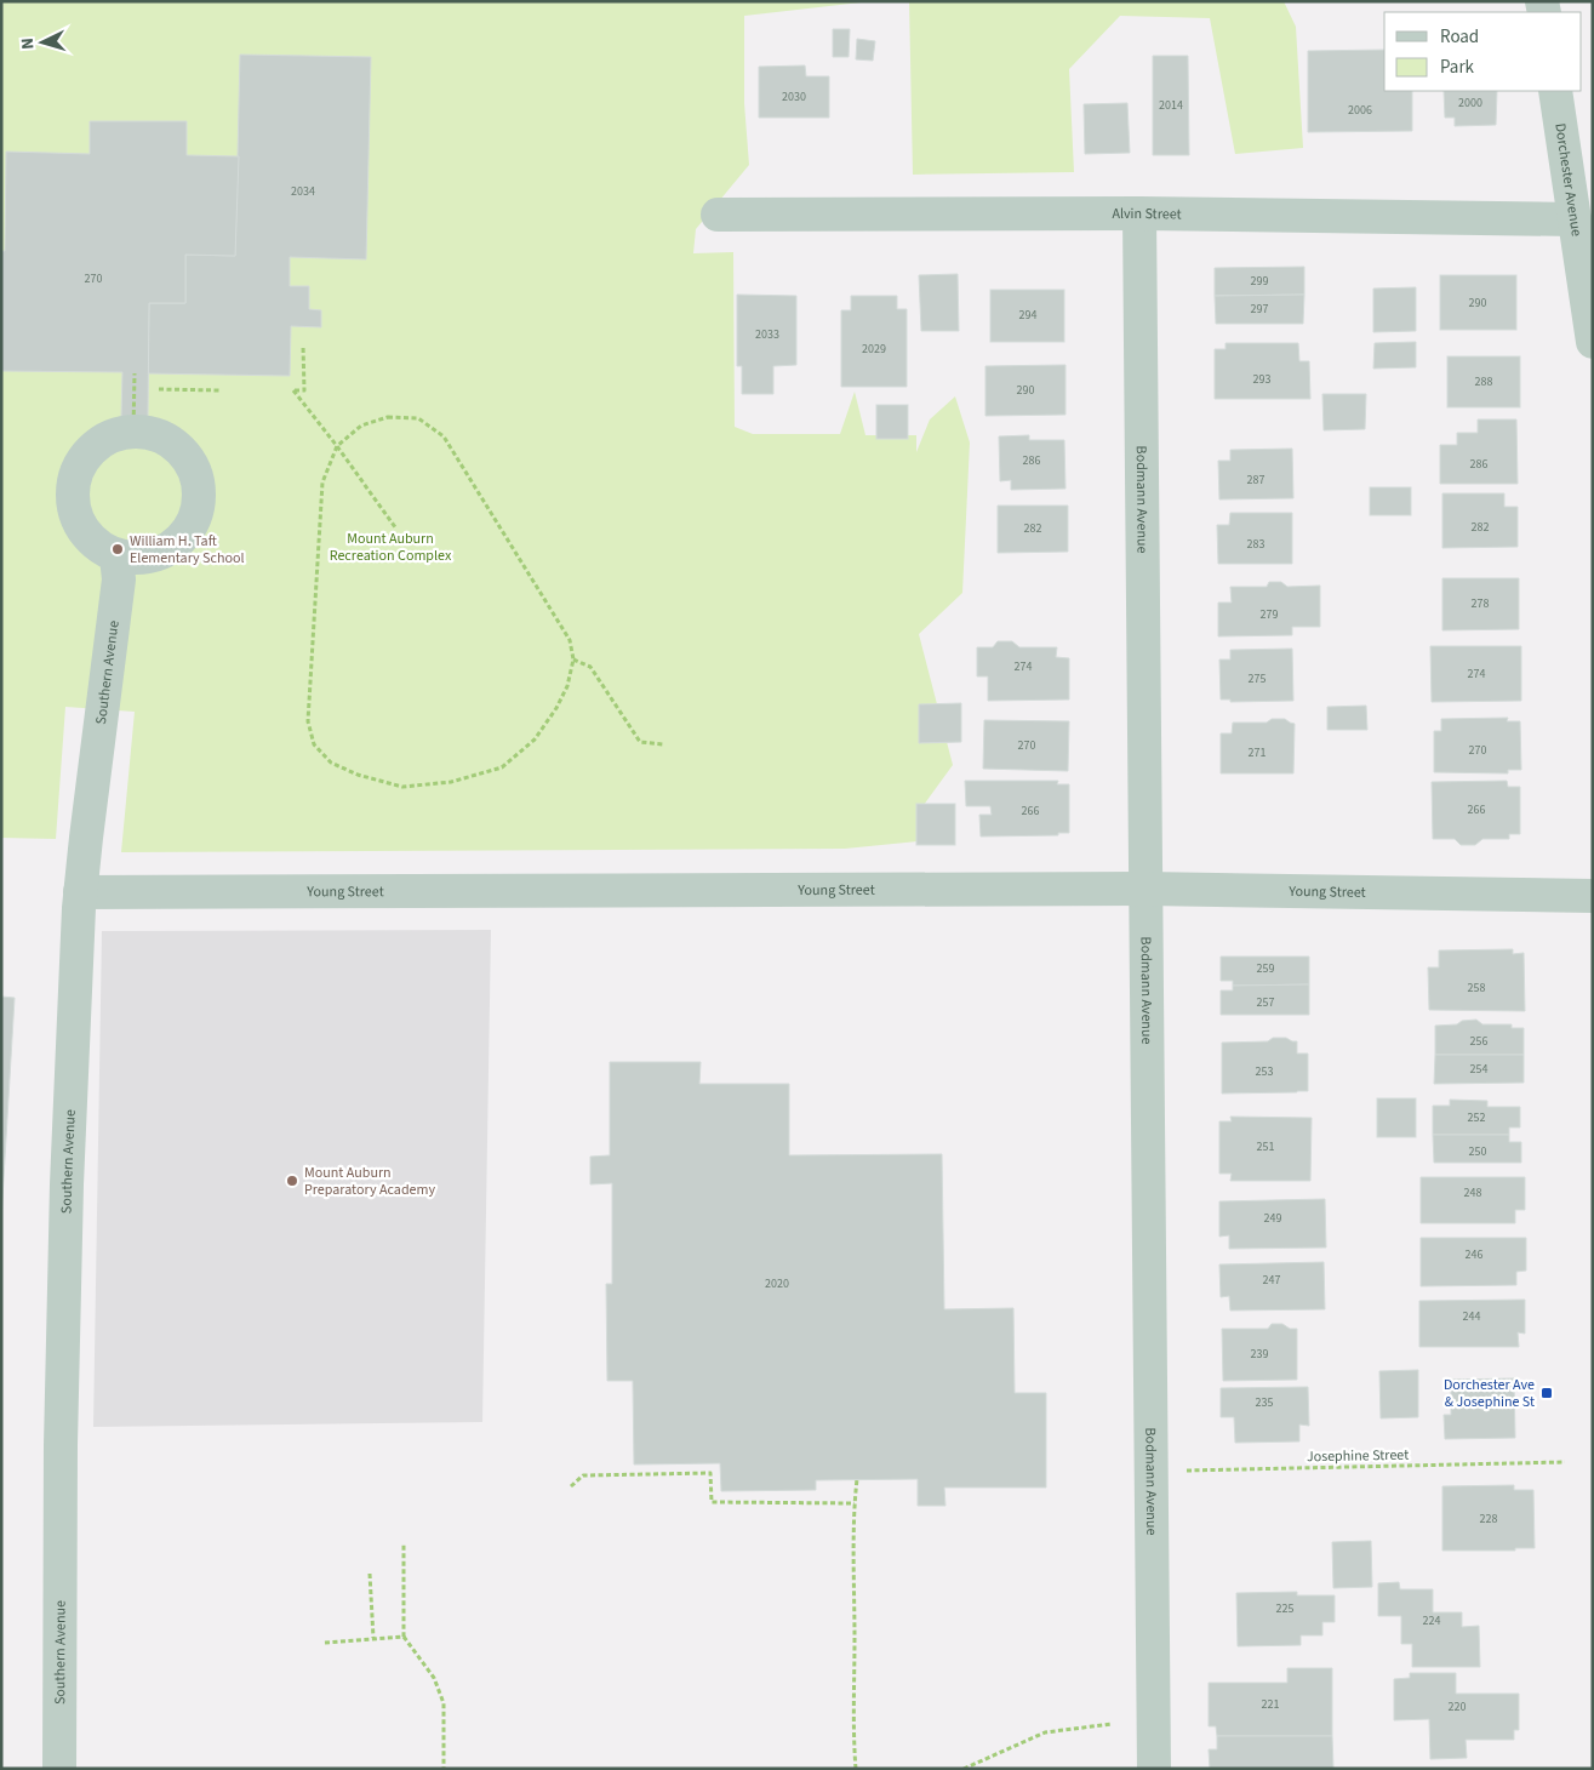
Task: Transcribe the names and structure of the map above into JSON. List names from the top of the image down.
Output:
{
  "streets": {
    "street": [
      "Dorchester Avenue",
      "Alvin Street",
      "Bodmann Avenue",
      "Southern Avenue",
      "Young Street"
    ],
    "path": ["Josephine Street"]
  },
  "crossings": [
    ["Dorchester Avenue", "Alvin Street"],
    ["Alvin Street", "Bodmann Avenue"],
    ["Bodmann Avenue", "Young Street"],
    ["Bodmann Avenue", "Josephine Street"],
    ["Southern Avenue", "Young Street"]
  ],
  "parks": ["Mount Auburn Recreation Complex"],
  "places": {
    "other": ["William H. Taft Elementary School", "Mount Auburn Preparatory Academy"],
    "transit": ["Dorchester Ave & Josephine St"]
  },
  "house_numbers": [
    "2030",
    "2000",
    "2014",
    "2006",
    "2034",
    "270",
    "299",
    "290",
    "297",
    "294",
    "2033",
    "2029",
    "293",
    "288",
    "290",
    "286",
    "286",
    "287",
    "282",
    "282",
    "283",
    "278",
    "279",
    "274",
    "274",
    "275",
    "270",
    "270",
    "271",
    "266",
    "266",
    "259",
    "258",
    "257",
    "256",
    "254",
    "253",
    "252",
    "251",
    "250",
    "248",
    "249",
    "246",
    "247",
    "2020",
    "244",
    "239",
    "235",
    "228",
    "225",
    "224",
    "221",
    "220"
  ],
  "legend": ["Road", "Park"],
  "north": "left"
}
